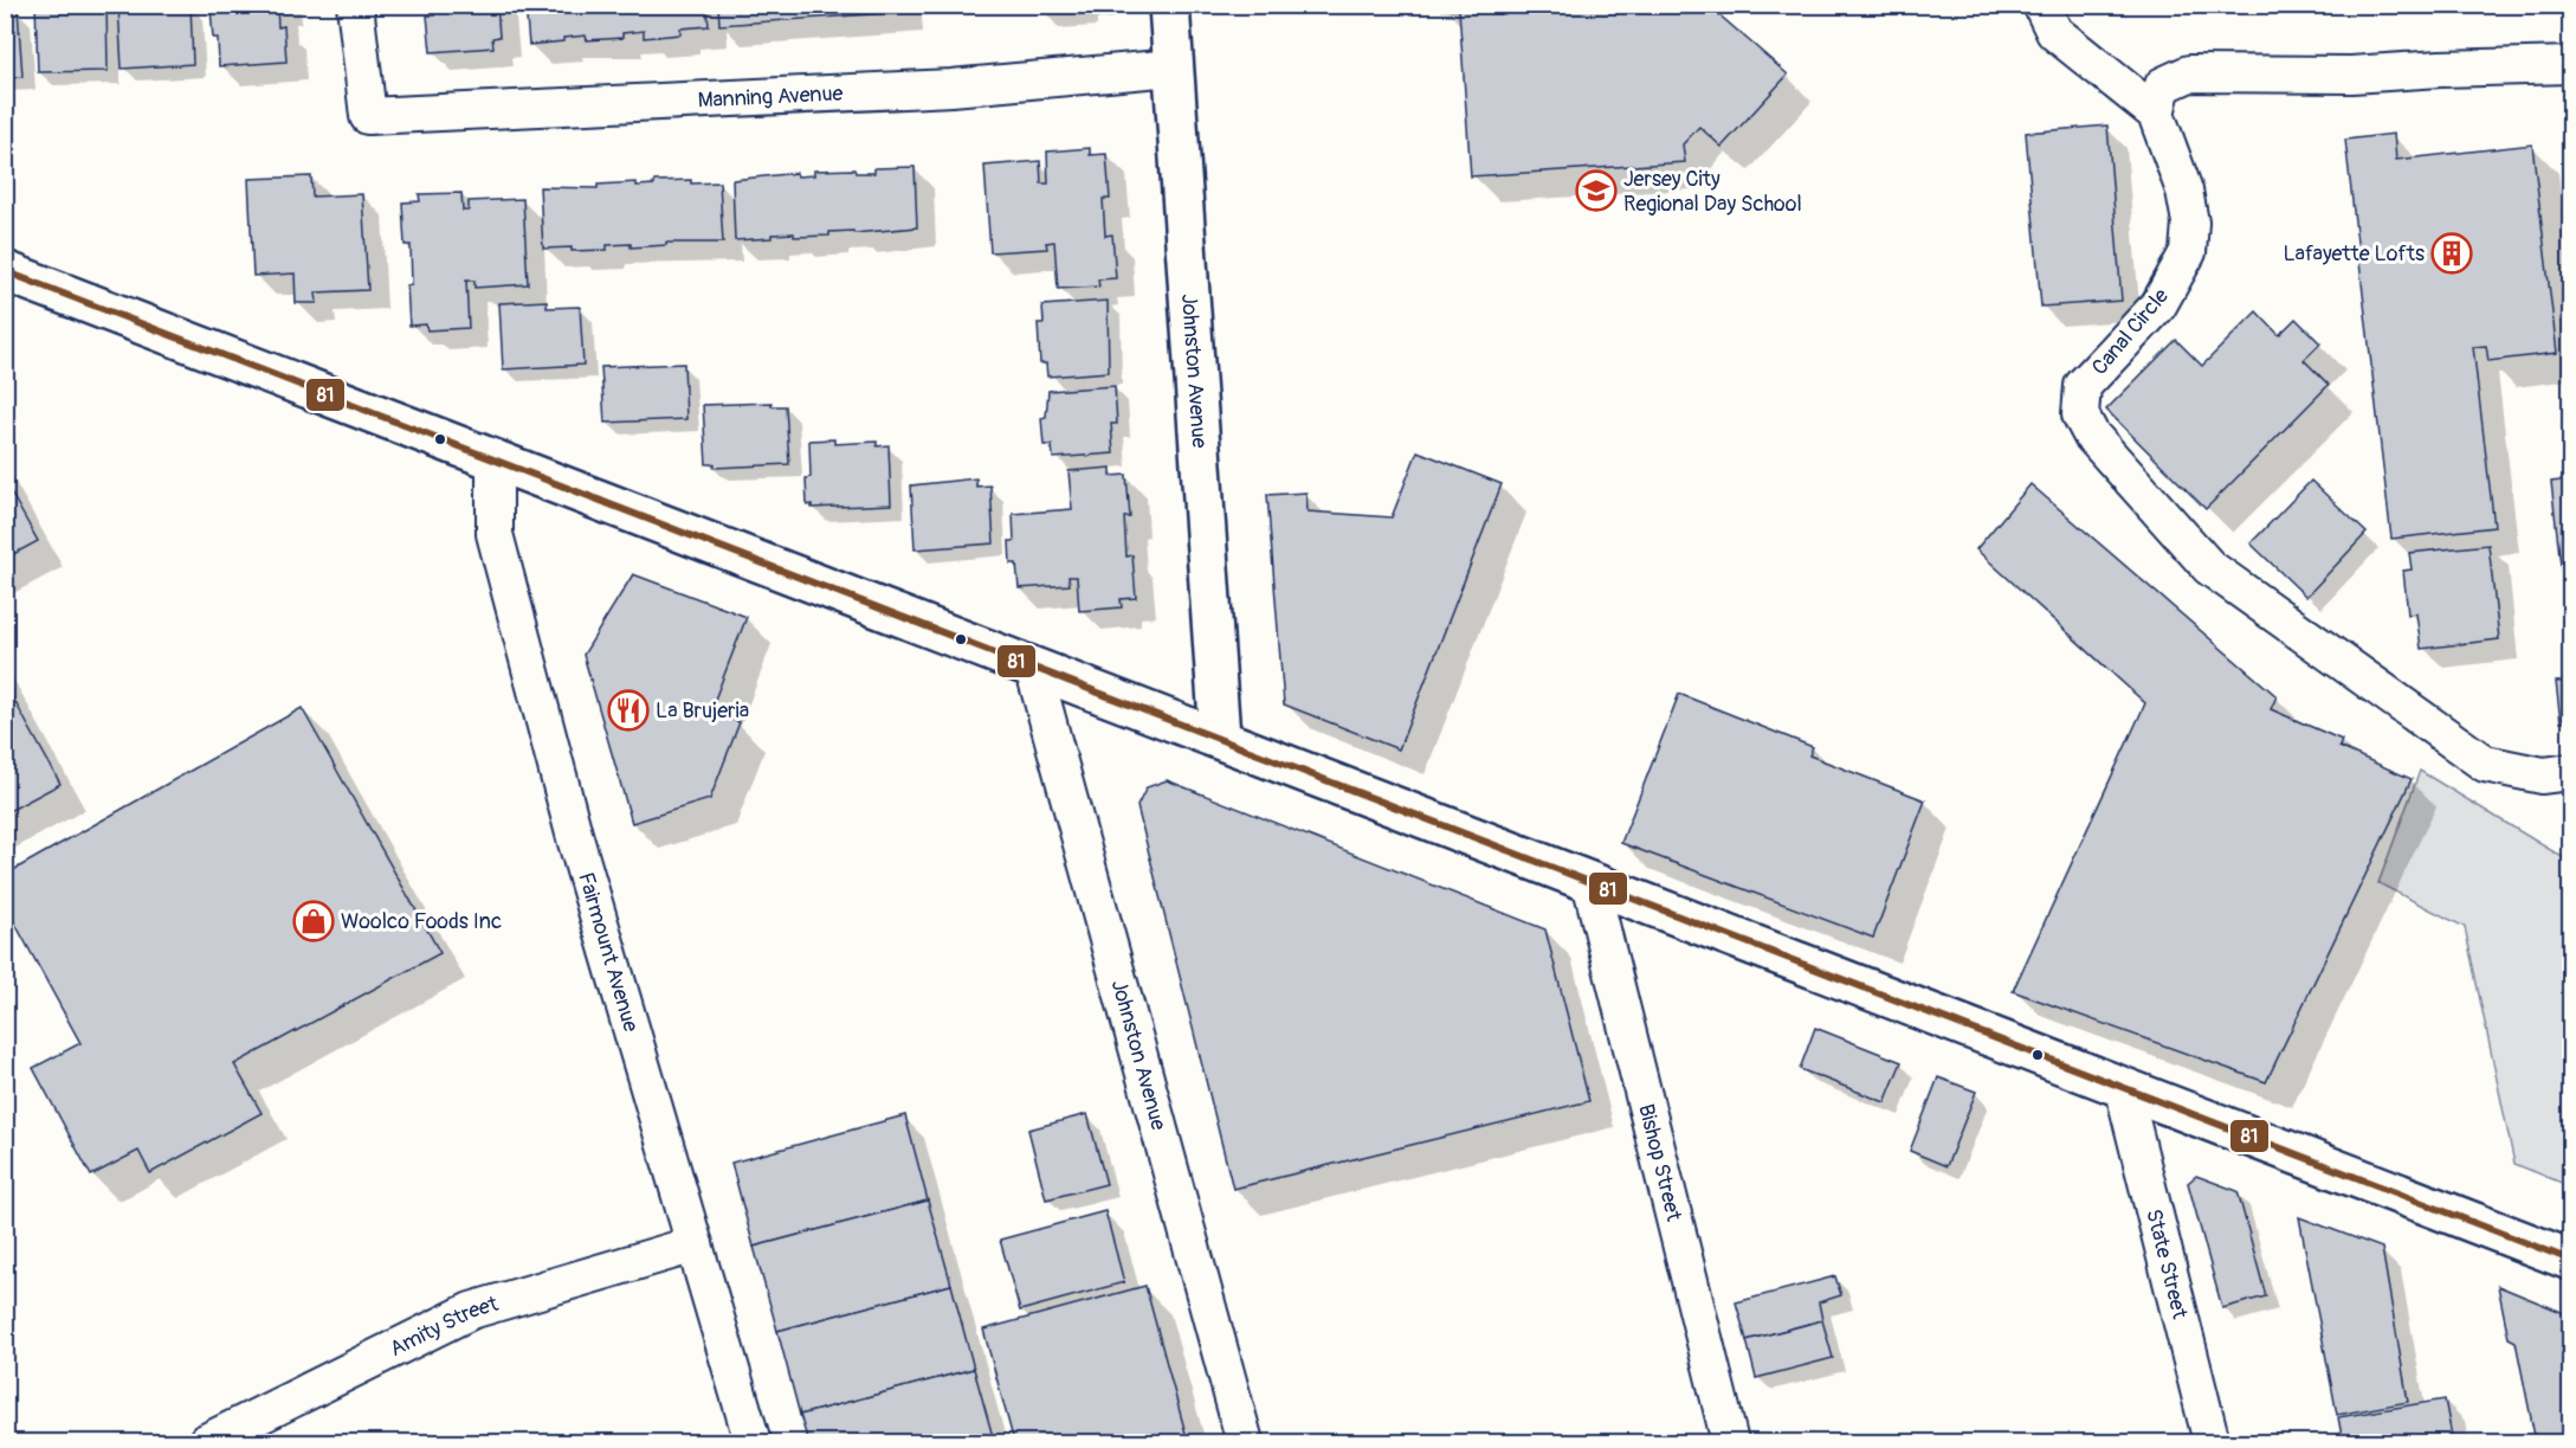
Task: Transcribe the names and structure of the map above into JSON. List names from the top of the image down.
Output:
{
  "streets": {
    "main road": ["Johnston Avenue"],
    "street": [
      "Manning Avenue",
      "Canal Circle",
      "Fairmount Avenue",
      "Bishop Street",
      "State Street",
      "Amity Street"
    ]
  },
  "crossings": [
    ["Manning Avenue", "Johnston Avenue"],
    ["Fairmount Avenue", "Amity Street"]
  ],
  "places": {
    "school or university": ["Jersey City Regional Day School"],
    "building": ["Lafayette Lofts"],
    "restaurant": ["La Brujeria"],
    "shop": ["Woolco Foods Inc"]
  },
  "lines": ["transit line 81"]
}
